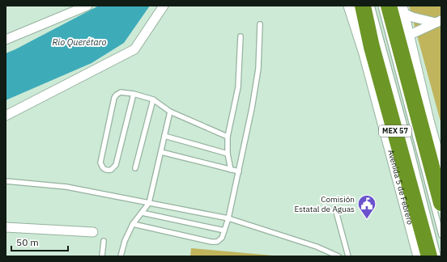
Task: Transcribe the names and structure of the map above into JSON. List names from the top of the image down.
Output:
{
  "streets": {
    "highway": ["MEX 57", "Avenida 5 de Febrero"]
  },
  "water": ["Rio Querétaro"],
  "places": {
    "public building": ["Comisión Estatal de Aguas"]
  },
  "scale_bar": "50 m"
}
